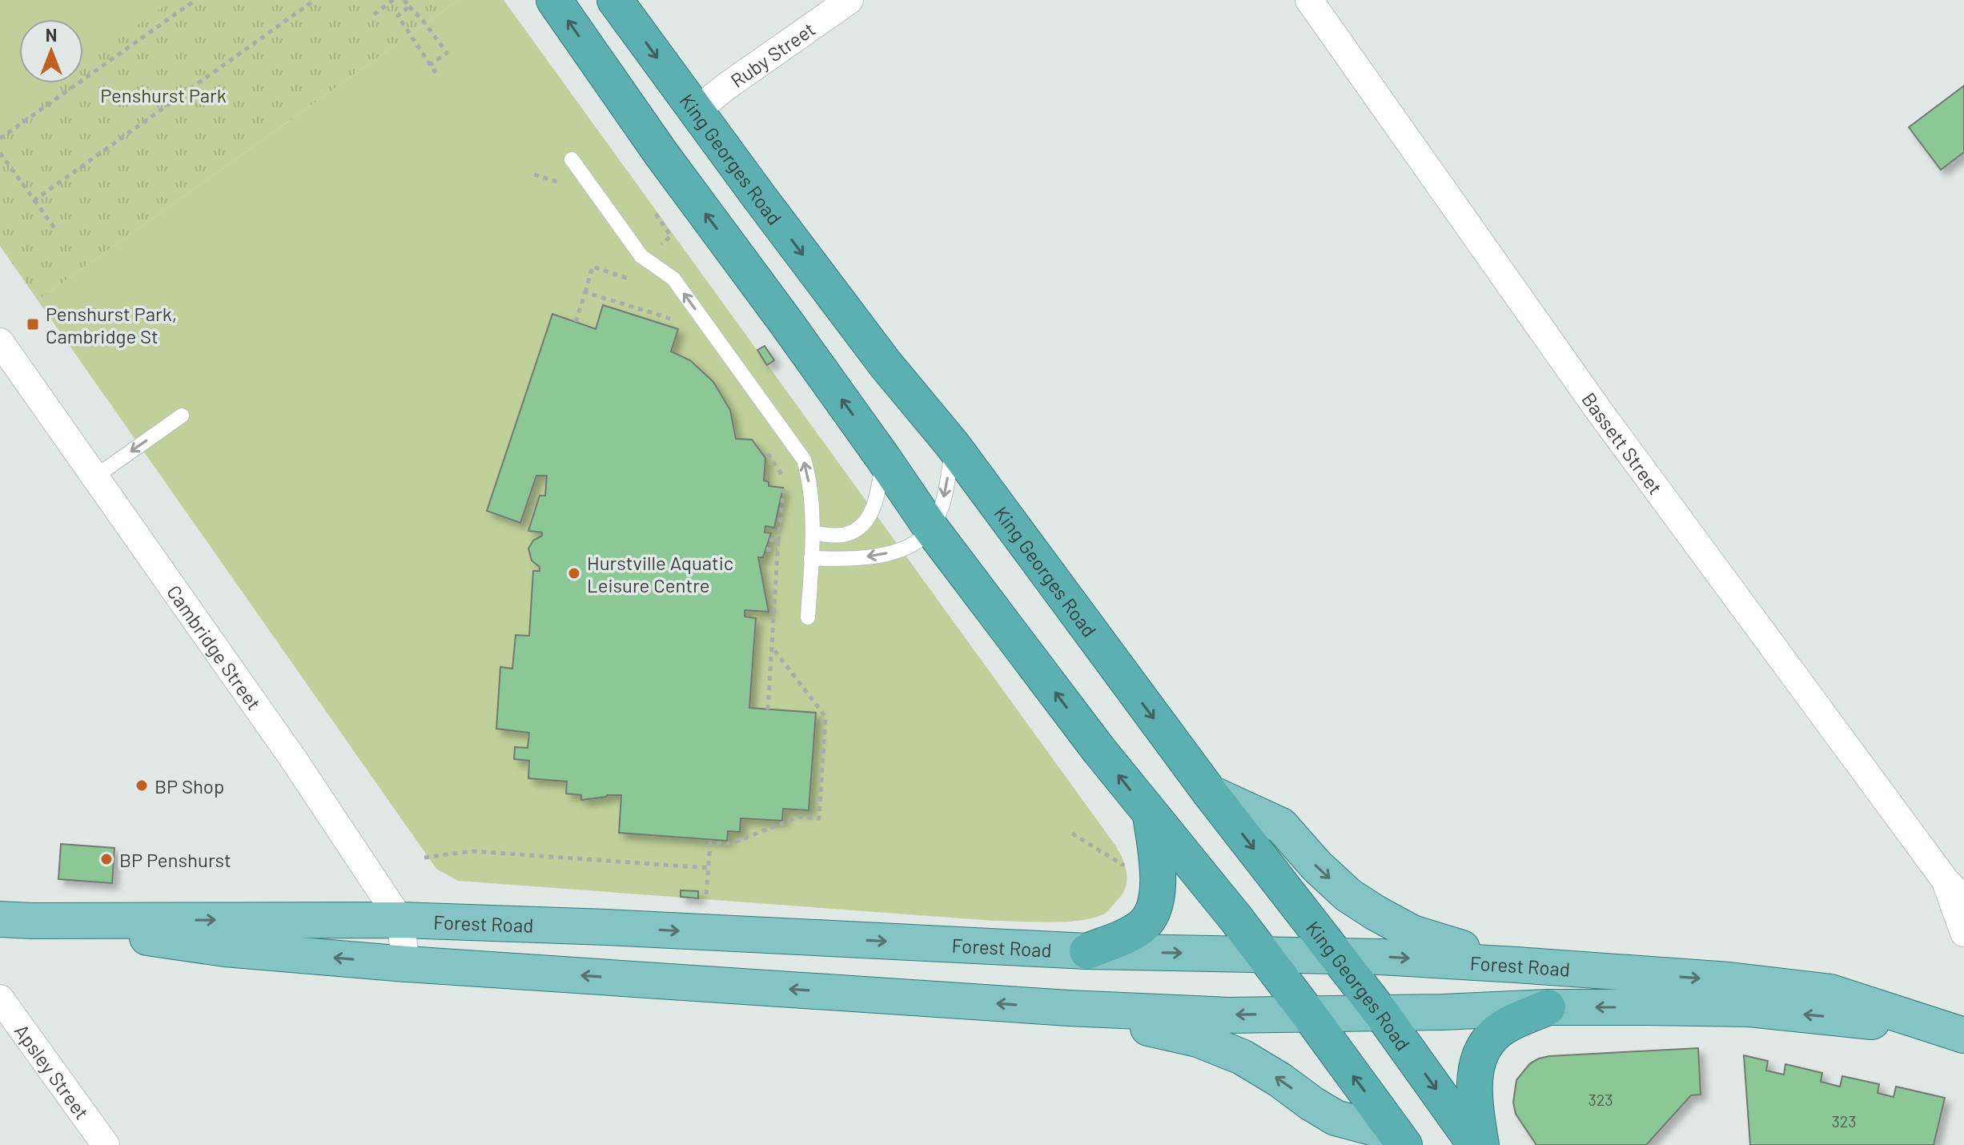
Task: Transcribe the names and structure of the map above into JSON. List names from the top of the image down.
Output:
{
  "streets": {
    "highway": ["King Georges Road"],
    "main road": ["Forest Road"],
    "street": [
      "Ruby Street",
      "Bassett Street",
      "Cambridge Street",
      "Apsley Street"
    ]
  },
  "crossings": [
    ["Ruby Street", "King Georges Road"],
    ["King Georges Road", "Forest Road"],
    ["Cambridge Street", "Forest Road"]
  ],
  "parks": ["Penshurst Park"],
  "places": {
    "transit": ["Penshurst Park, Cambridge St"],
    "other": ["Hurstville Aquatic Leisure Centre", "BP Shop", "BP Penshurst"]
  },
  "house_numbers": ["323", "323"],
  "north": "top"
}
